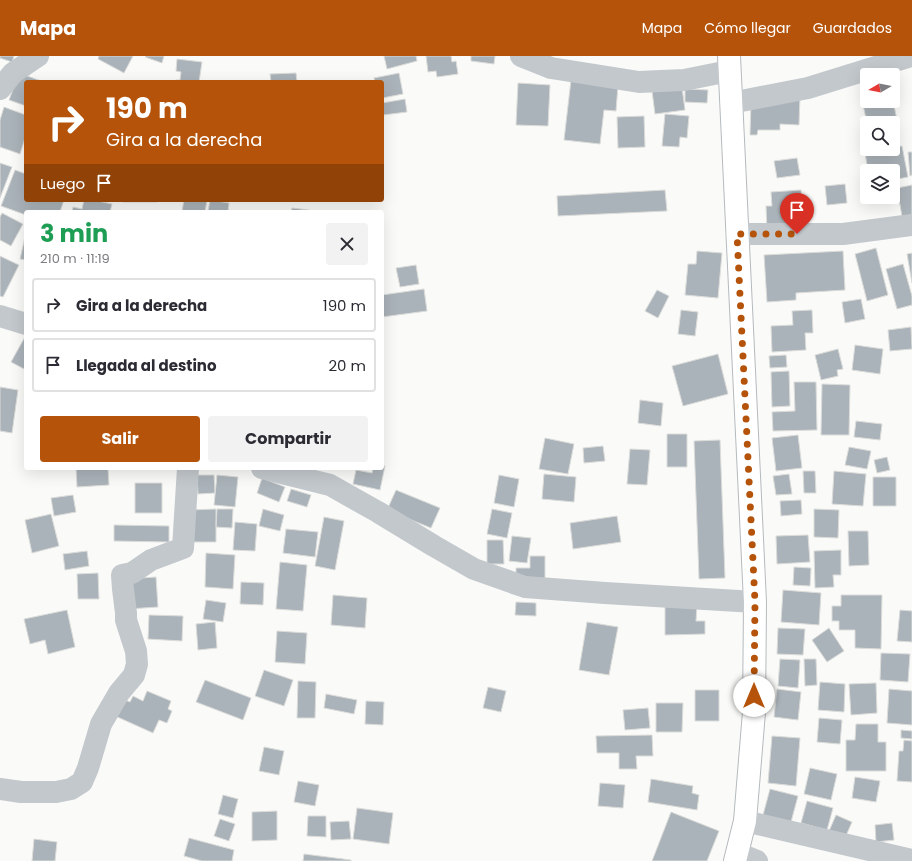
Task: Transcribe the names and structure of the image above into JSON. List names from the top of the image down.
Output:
{
  "north": "left",
  "page": {
    "header": "Mapa",
    "nav": ["Mapa", "Cómo llegar", "Guardados"],
    "turn": ["190 m", "Gira a la derecha"],
    "then": "Luego",
    "heading": ["3 min", "210 m · 11:19"],
    "list": [
      {
        "name": "Gira a la derecha",
        "value": "190 m"
      },
      {
        "name": "Llegada al destino",
        "value": "20 m"
      }
    ],
    "buttons": ["Salir", "Compartir"]
  }
}
